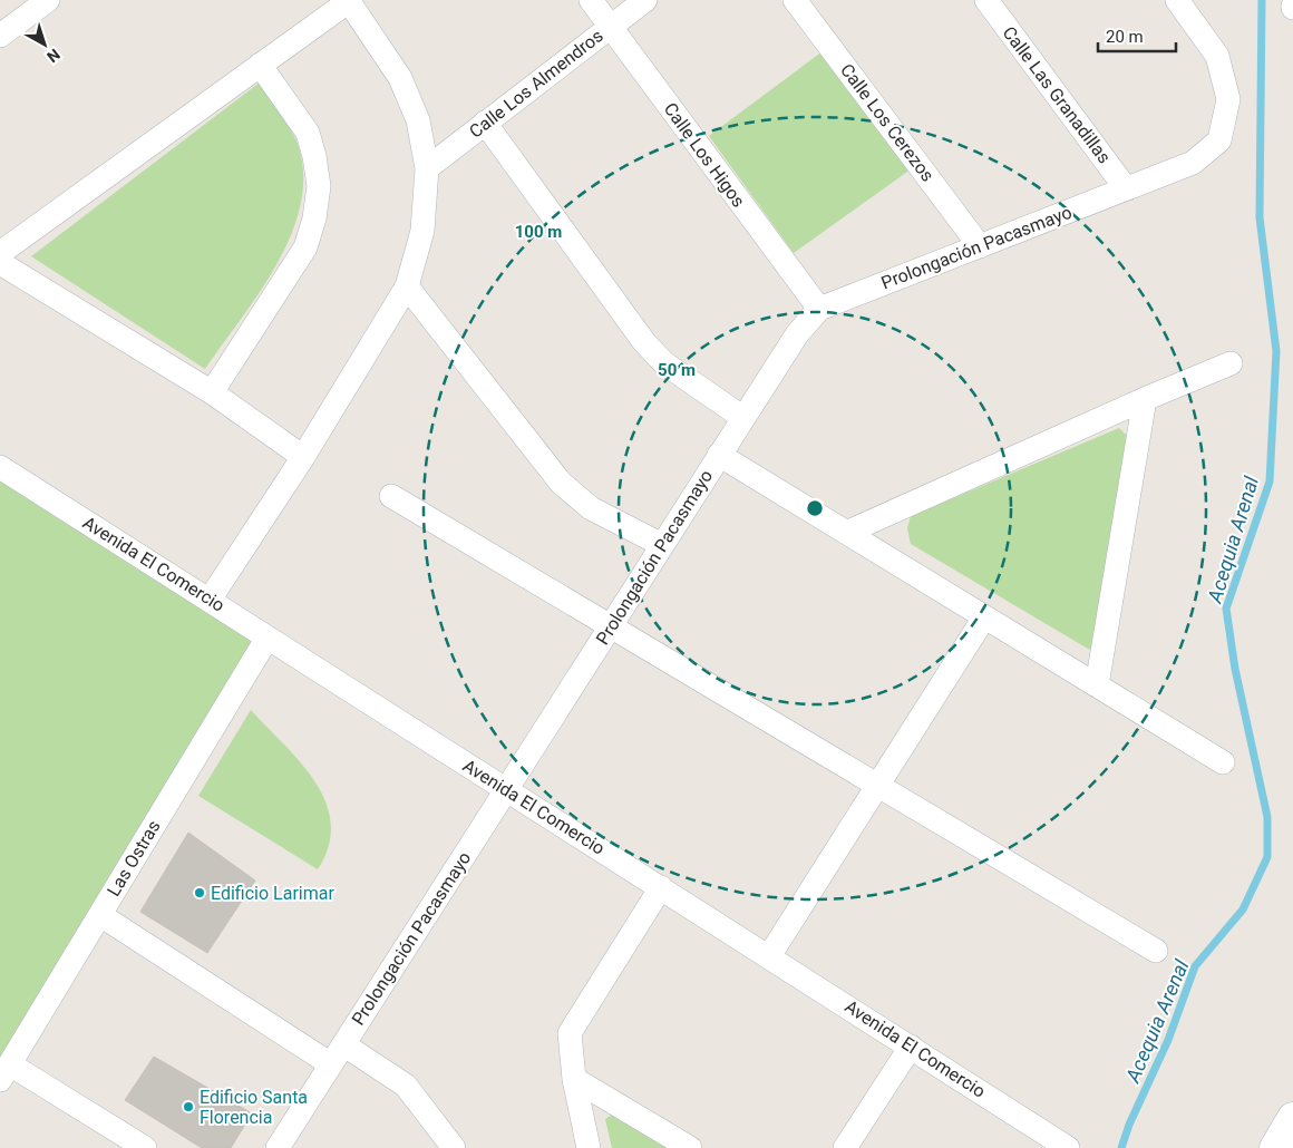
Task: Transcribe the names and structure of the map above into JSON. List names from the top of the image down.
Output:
{
  "streets": {
    "street": [
      "Calle Los Almendros",
      "Calle Las Granadillas",
      "Calle Los Cerezos",
      "Calle Los Higos",
      "Prolongación Pacasmayo",
      "Avenida El Comercio",
      "Las Ostras"
    ]
  },
  "crossings": [
    ["Calle Los Almendros", "Calle Los Higos"],
    ["Calle Las Granadillas", "Prolongación Pacasmayo"],
    ["Calle Los Cerezos", "Prolongación Pacasmayo"],
    ["Calle Los Higos", "Prolongación Pacasmayo"],
    ["Prolongación Pacasmayo", "Avenida El Comercio"],
    ["Avenida El Comercio", "Las Ostras"]
  ],
  "water": ["Acequia Arenal"],
  "places": ["Edificio Larimar", "Edificio Santa Florencia"],
  "scale_bar": "20 m",
  "north": "bottom right",
  "rings": ["100 m", "50 m"]
}
